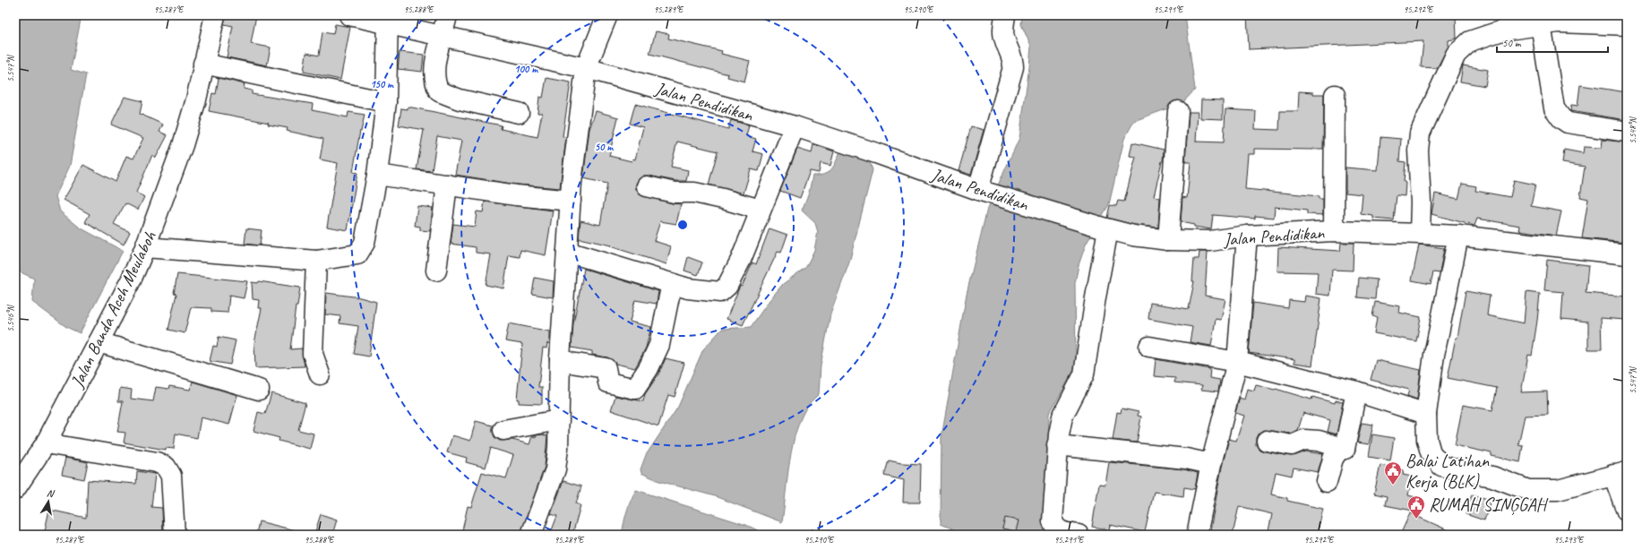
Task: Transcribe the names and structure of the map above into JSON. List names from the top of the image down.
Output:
{
  "streets": {
    "main road": ["Jalan Pendidikan", "Jalan Banda Aceh Meulaboh"]
  },
  "places": {
    "public building": ["Balai Latihan Kerja (BLK)", "RUMAH SINĢGAH"]
  },
  "scale_bar": "50 m",
  "north": "top",
  "coordinates": [
    "95.287°E",
    "95.288°E",
    "95.289°E",
    "95.290°E",
    "95.291°E",
    "95.292°E",
    "5.547°N",
    "5.548°N",
    "5.546°N",
    "95.293°E"
  ],
  "rings": ["100 m", "150 m", "50 m"]
}
